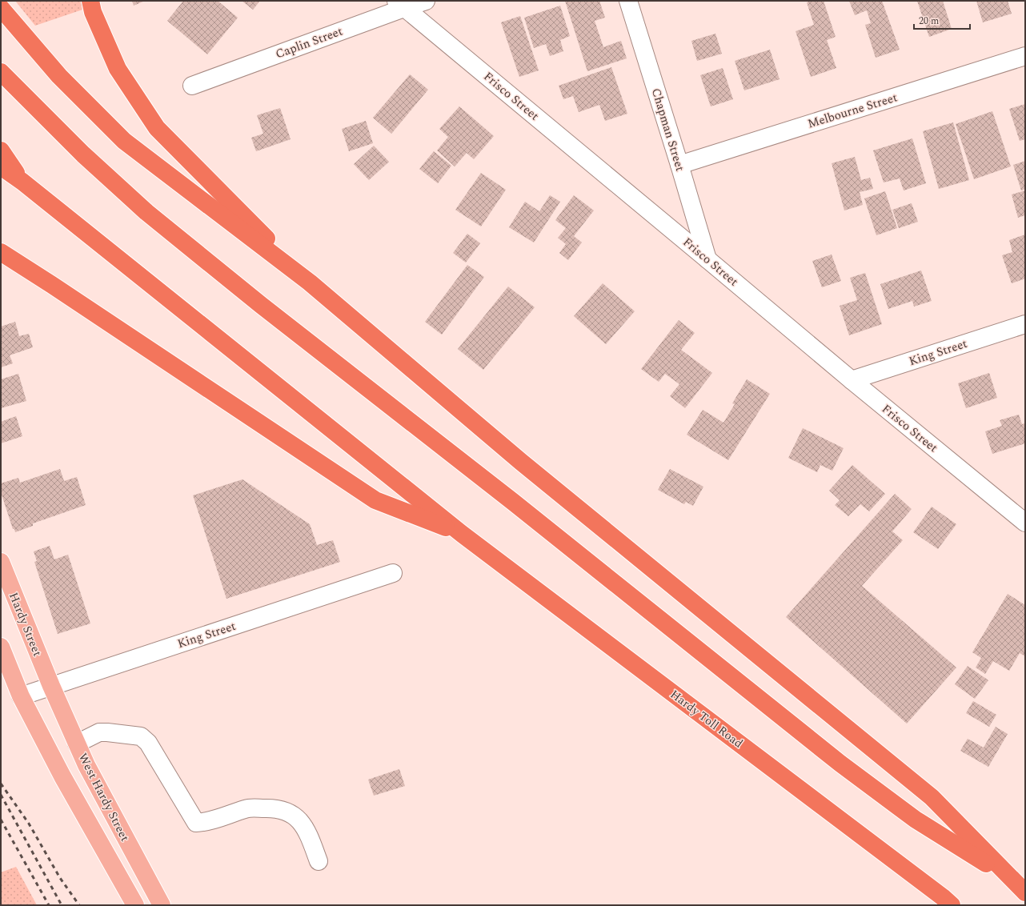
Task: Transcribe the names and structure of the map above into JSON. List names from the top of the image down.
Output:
{
  "streets": {
    "highway": ["Hardy Toll Road"],
    "main road": ["Hardy Street", "West Hardy Street"],
    "street": [
      "Caplin Street",
      "Frisco Street",
      "Melbourne Street",
      "Chapman Street",
      "King Street"
    ]
  },
  "crossings": [
    ["Caplin Street", "Frisco Street"],
    ["Frisco Street", "Chapman Street"],
    ["Frisco Street", "King Street"],
    ["Melbourne Street", "Chapman Street"],
    ["King Street", "Hardy Street"],
    ["King Street", "West Hardy Street"],
    ["Hardy Street", "West Hardy Street"]
  ],
  "scale_bar": "20 m"
}
